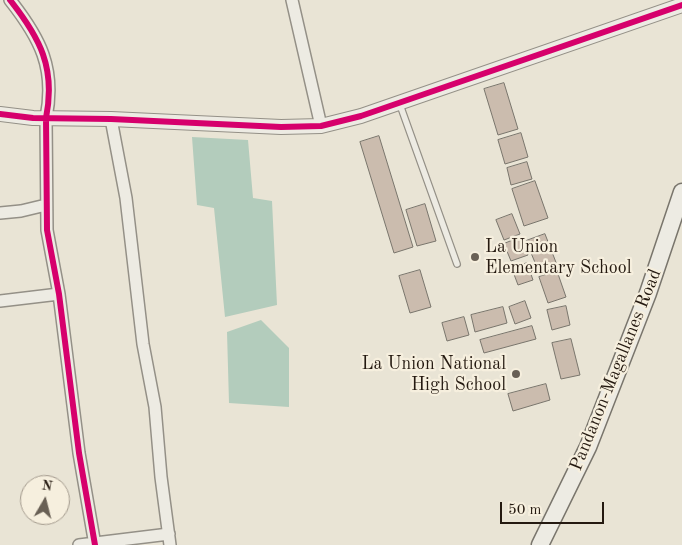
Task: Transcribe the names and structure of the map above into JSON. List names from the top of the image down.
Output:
{
  "streets": {
    "main road": ["Pandanon-Magallanes Road"]
  },
  "places": ["La Union Elementary School", "La Union National High School"],
  "scale_bar": "50 m",
  "north": "top"
}
